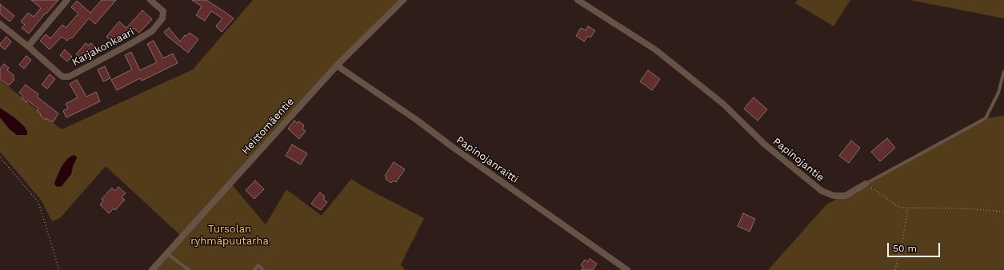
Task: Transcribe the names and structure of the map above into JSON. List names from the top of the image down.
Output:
{
  "streets": {
    "street": [
      "Karjakonkaari",
      "Heittomäentie",
      "Papinojanraitti",
      "Papinojantie"
    ]
  },
  "crossings": [
    ["Heittomäentie", "Papinojanraitti"]
  ],
  "parks": ["Tursolan ryhmäpuutarha"],
  "scale_bar": "50 m"
}
